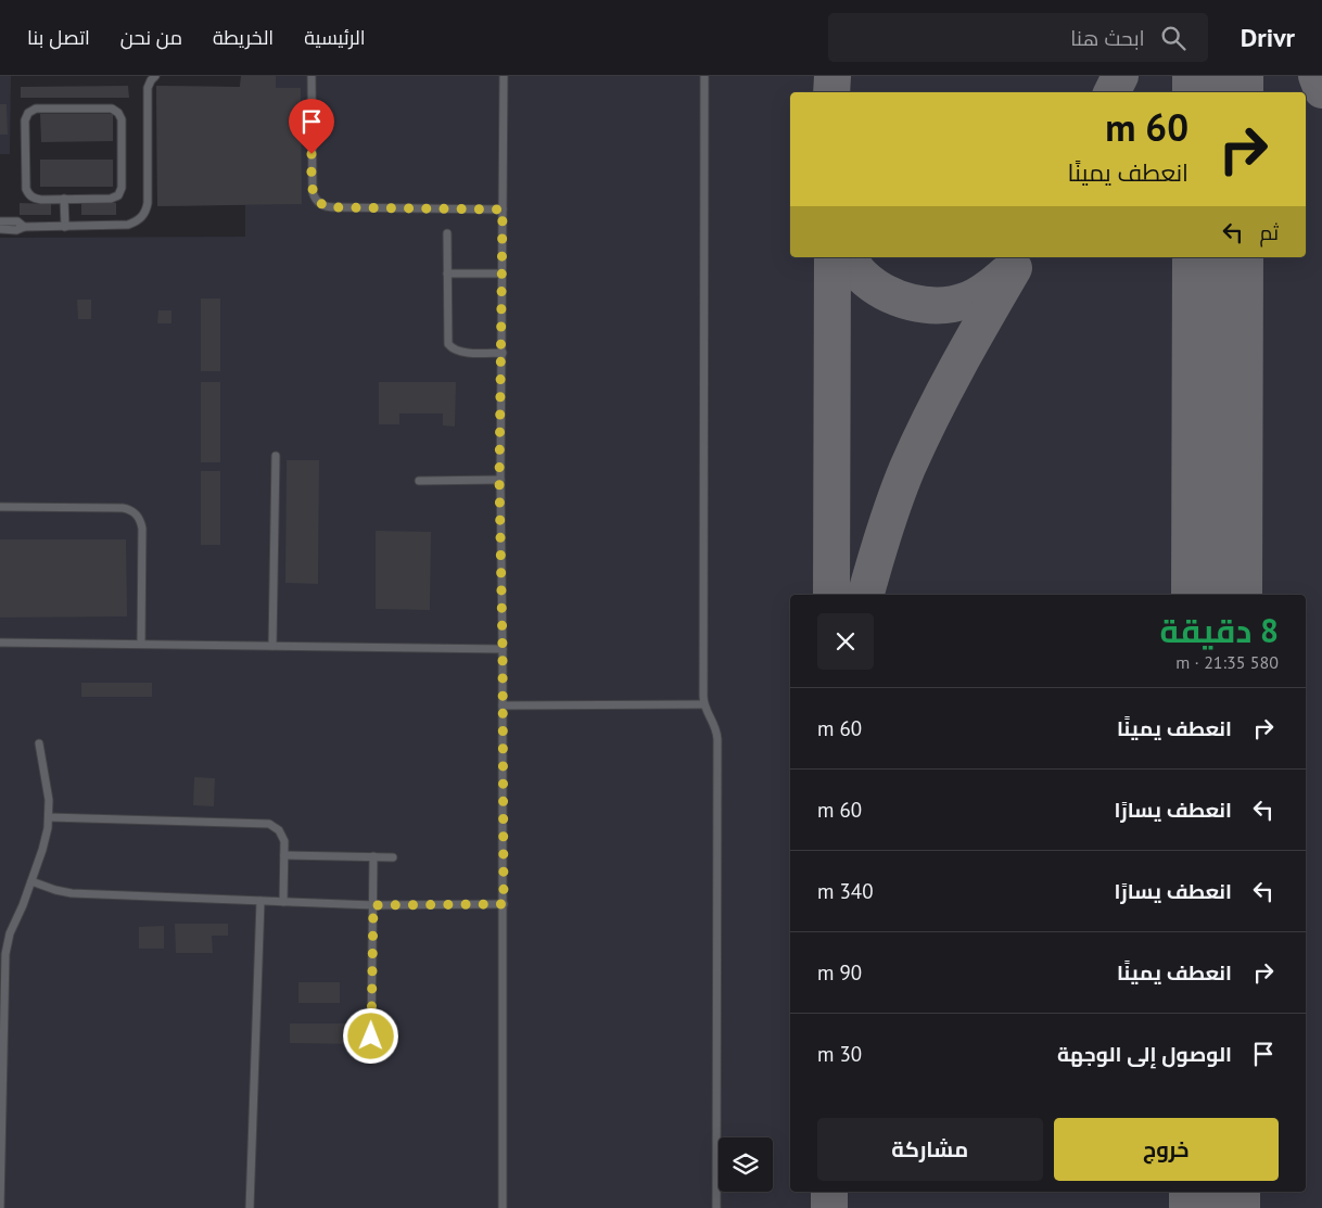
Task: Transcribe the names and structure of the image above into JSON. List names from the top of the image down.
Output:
{
  "page": {
    "header": "Drivr",
    "search": "ابحث هنا",
    "nav": [
      "الرئيسية",
      "الخريطة",
      "من نحن",
      "اتصل بنا"
    ],
    "turn": ["60 m", "انعطف يمينًا"],
    "then": "ثم",
    "heading": ["8 دقيقة", "580 m · 21:35"],
    "list": [
      {
        "name": "انعطف يمينًا",
        "value": "60 m"
      },
      {
        "name": "انعطف يسارًا",
        "value": "60 m"
      },
      {
        "name": "انعطف يسارًا",
        "value": "340 m"
      },
      {
        "name": "انعطف يمينًا",
        "value": "90 m"
      },
      {
        "name": "الوصول إلى الوجهة",
        "value": "30 m"
      }
    ],
    "buttons": ["خروج", "مشاركة"]
  }
}
